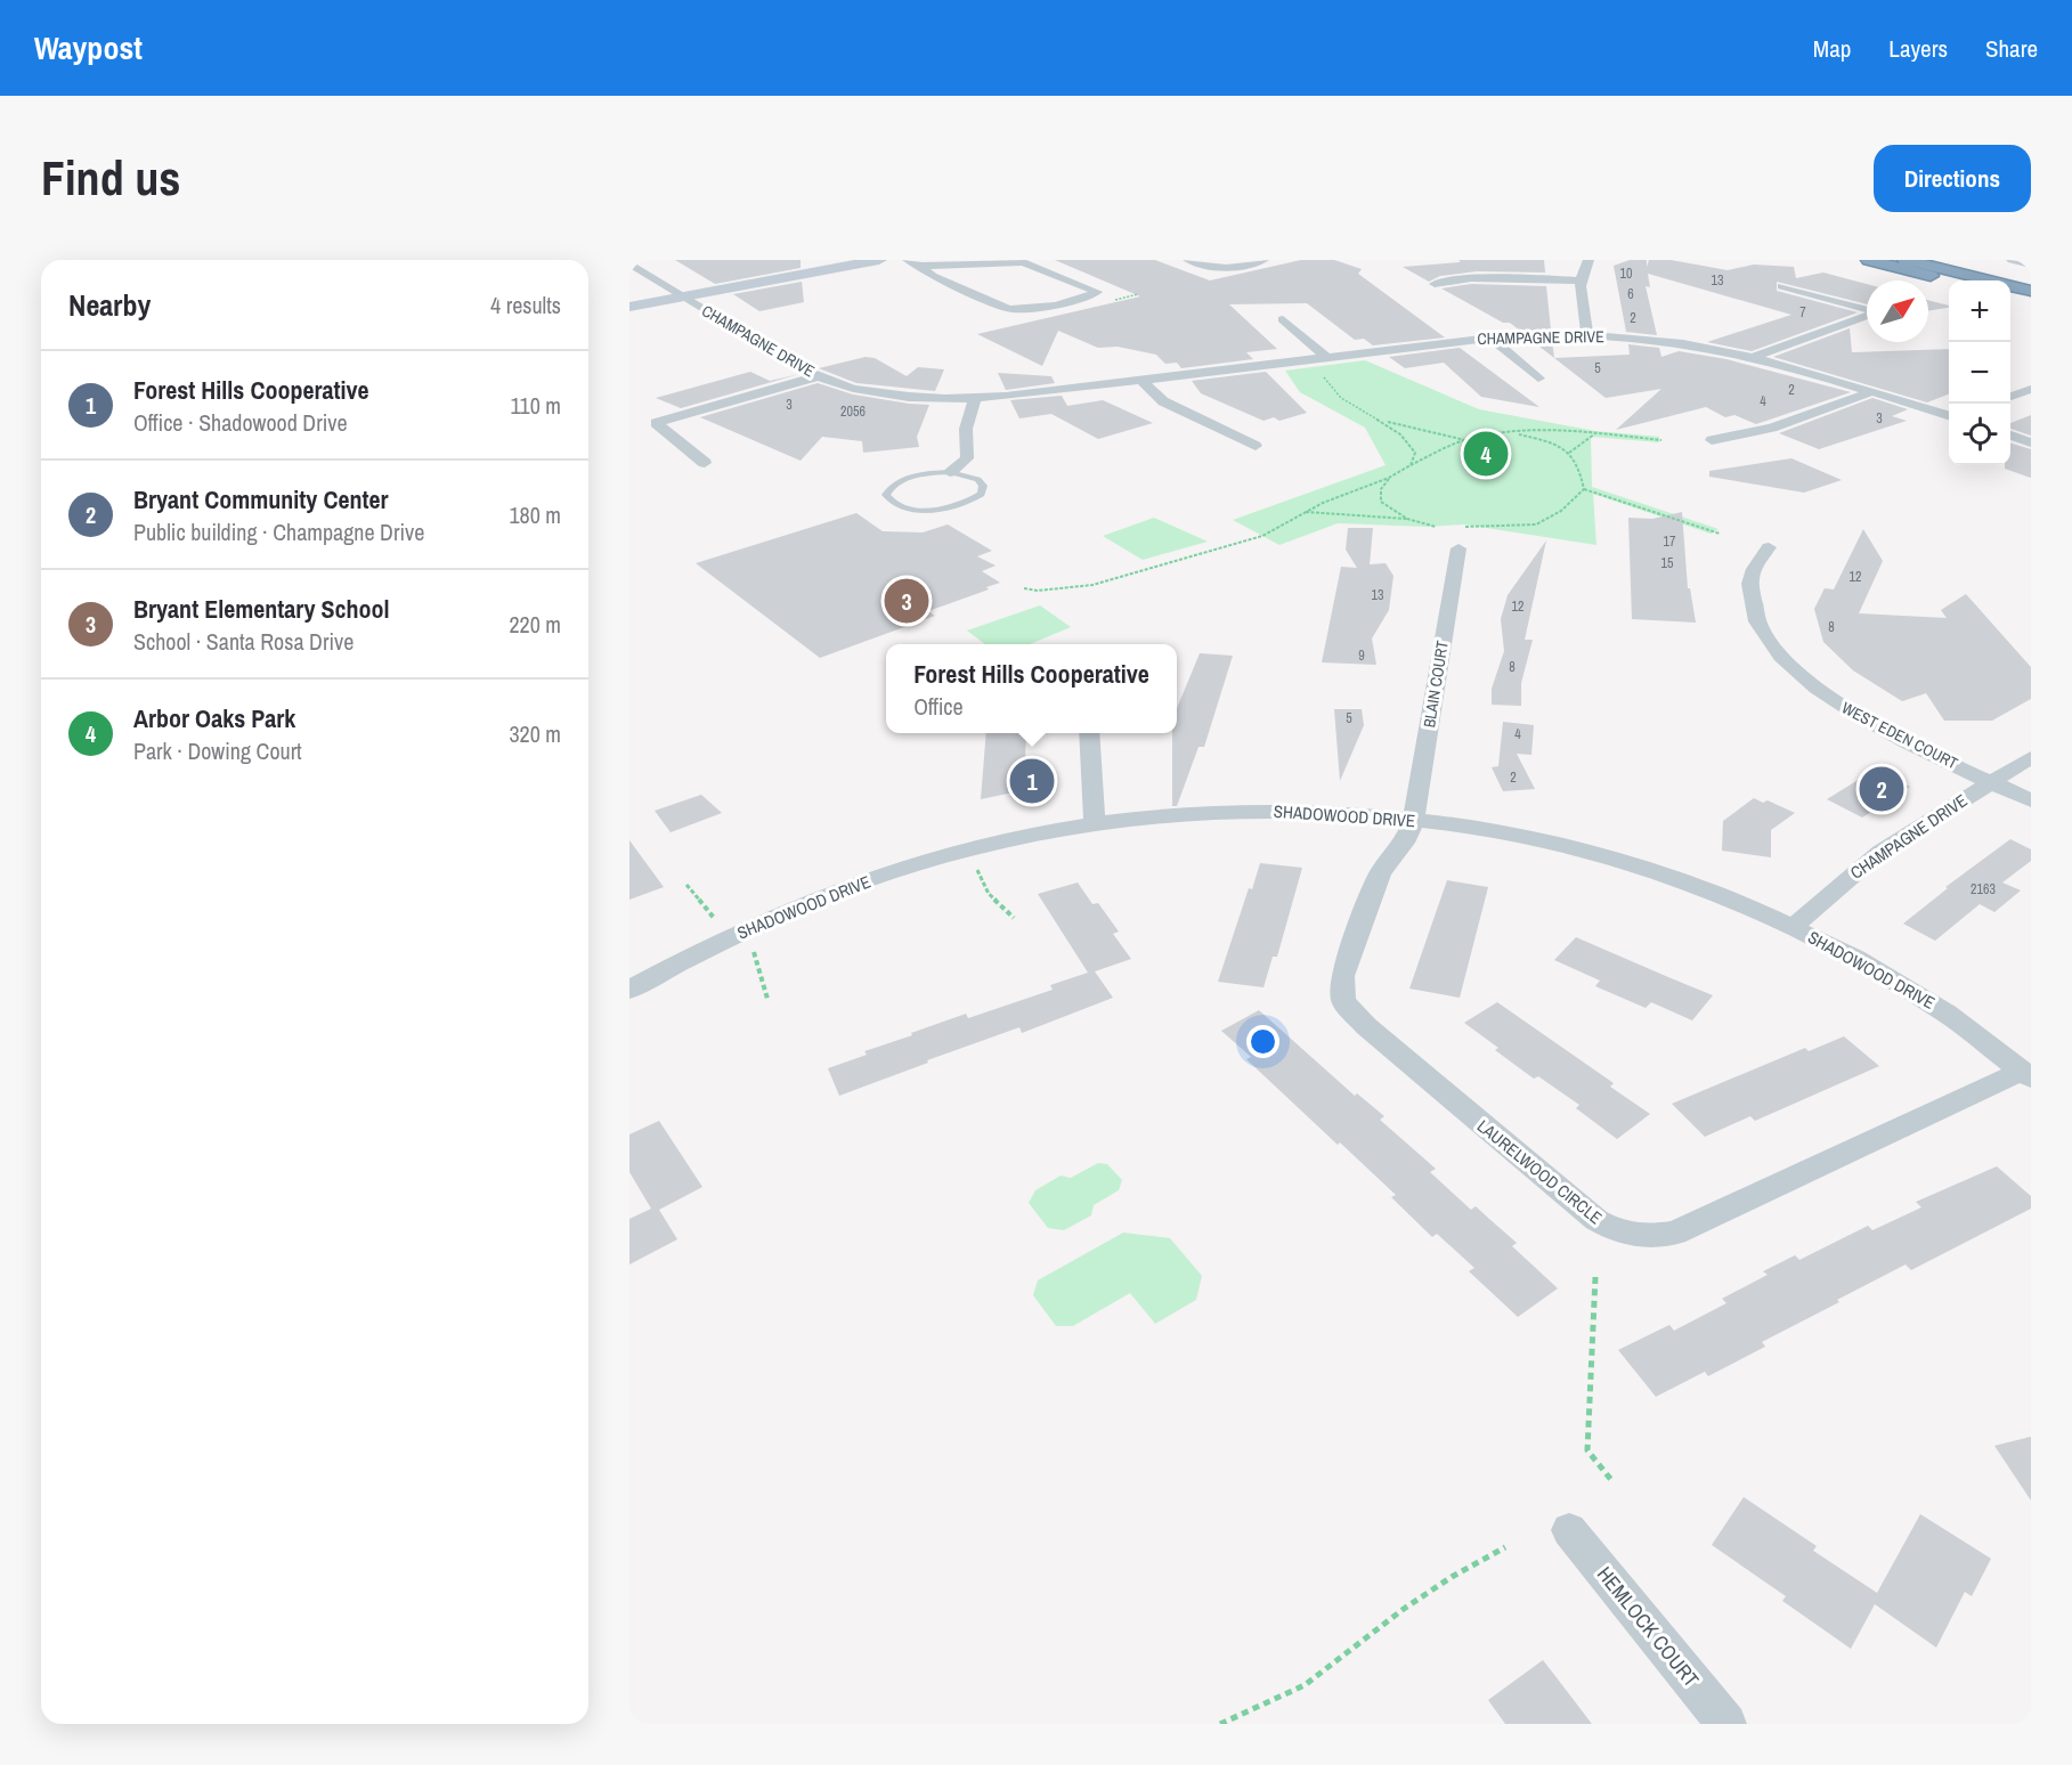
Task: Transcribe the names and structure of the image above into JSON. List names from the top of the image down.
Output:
{
  "streets": {
    "street": [
      "CHAMPAGNE DRIVE",
      "BLAIN COURT",
      "WEST EDEN COURT",
      "SHADOWOOD DRIVE",
      "LAURELWOOD CIRCLE",
      "HEMLOCK COURT"
    ]
  },
  "crossings": [
    ["CHAMPAGNE DRIVE", "WEST EDEN COURT"],
    ["CHAMPAGNE DRIVE", "SHADOWOOD DRIVE"],
    ["BLAIN COURT", "SHADOWOOD DRIVE"],
    ["BLAIN COURT", "LAURELWOOD CIRCLE"],
    ["SHADOWOOD DRIVE", "LAURELWOOD CIRCLE"]
  ],
  "house_numbers": [
    "10",
    "13",
    "6",
    "7",
    "2",
    "5",
    "2",
    "4",
    "3",
    "2056",
    "3",
    "17",
    "15",
    "12",
    "13",
    "12",
    "8",
    "9",
    "8",
    "5",
    "4",
    "2",
    "2163"
  ],
  "north": "top right",
  "page": {
    "header": "Waypost",
    "nav": ["Map", "Layers", "Share"],
    "buttons": "Directions",
    "title": "Find us",
    "heading": ["Nearby", "4 results"],
    "map_buttons": ["+", "−"],
    "list": [
      {
        "mark": "1",
        "name": "Forest Hills Cooperative",
        "note": "Office · Shadowood Drive",
        "value": "110 m"
      },
      {
        "mark": "2",
        "name": "Bryant Community Center",
        "note": "Public building · Champagne Drive",
        "value": "180 m"
      },
      {
        "mark": "3",
        "name": "Bryant Elementary School",
        "note": "School · Santa Rosa Drive",
        "value": "220 m"
      },
      {
        "mark": "4",
        "name": "Arbor Oaks Park",
        "note": "Park · Dowing Court",
        "value": "320 m"
      }
    ],
    "pins": [
      "4",
      "3",
      "1",
      "2"
    ],
    "popup": ["Forest Hills Cooperative", "Office"]
  }
}
